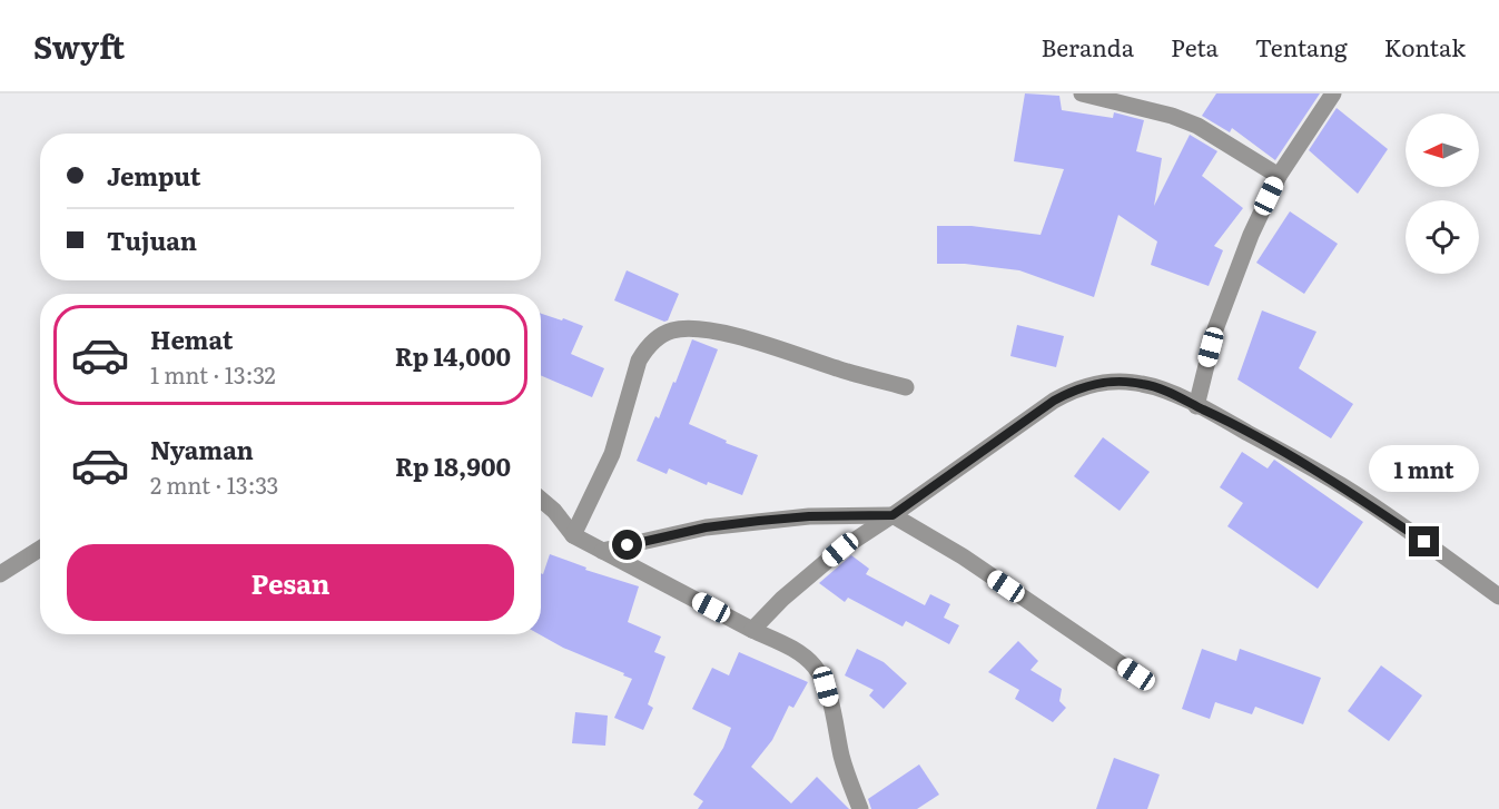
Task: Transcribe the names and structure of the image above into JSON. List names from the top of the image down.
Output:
{
  "north": "left",
  "page": {
    "header": "Swyft",
    "nav": [
      "Beranda",
      "Peta",
      "Tentang",
      "Kontak"
    ],
    "banner": ["Jemput", "Tujuan"],
    "list": [
      {
        "name": "Hemat",
        "note": "1 mnt · 13:32",
        "value": "Rp 14,000"
      },
      {
        "name": "Nyaman",
        "note": "2 mnt · 13:33",
        "value": "Rp 18,900"
      }
    ],
    "bubble": "1 mnt",
    "buttons": "Pesan"
  }
}
